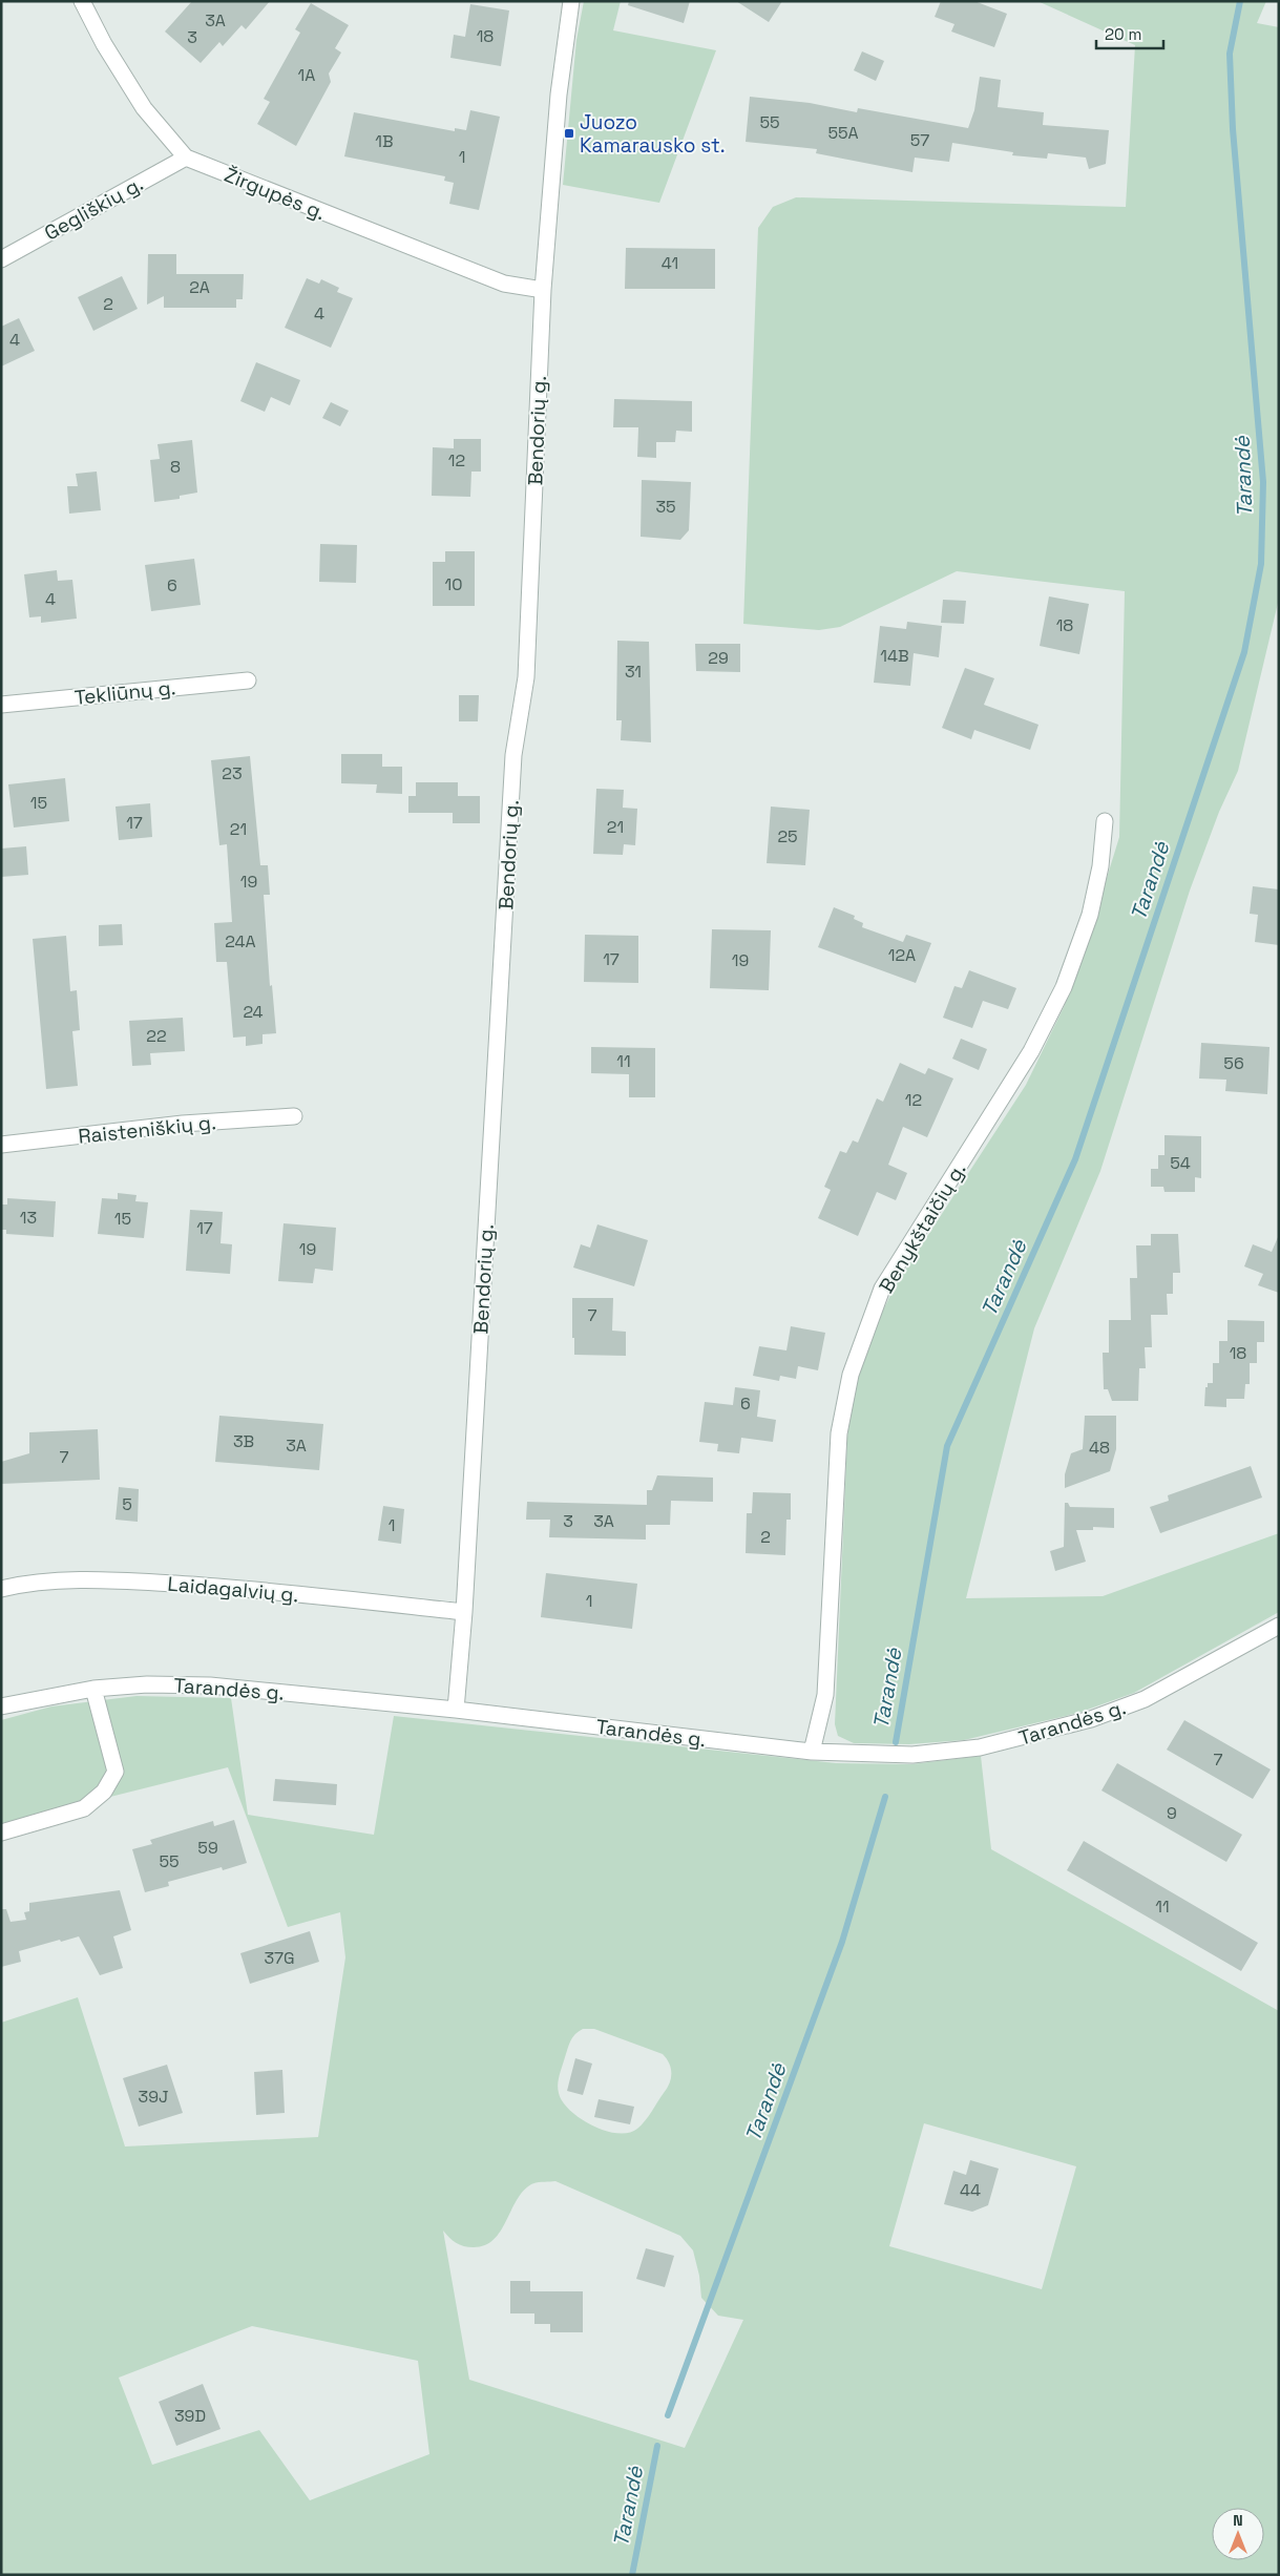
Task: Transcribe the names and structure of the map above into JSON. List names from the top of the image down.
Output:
{
  "streets": {
    "street": [
      "Žirgupės g.",
      "Gegliškių g.",
      "Bendorių g.",
      "Tekliūnų g.",
      "Raisteniškių g.",
      "Benykštaičių g.",
      "Laidagalvių g.",
      "Tarandės g."
    ]
  },
  "crossings": [
    ["Žirgupės g.", "Gegliškių g."],
    ["Žirgupės g.", "Bendorių g."],
    ["Bendorių g.", "Laidagalvių g."],
    ["Bendorių g.", "Tarandės g."],
    ["Benykštaičių g.", "Tarandės g."]
  ],
  "water": ["Tarandė"],
  "places": {
    "transit": ["Juozo Kamarausko st."]
  },
  "house_numbers": [
    "3A",
    "18",
    "3",
    "1A",
    "55",
    "55A",
    "57",
    "1B",
    "1",
    "41",
    "2A",
    "2",
    "4",
    "4",
    "12",
    "8",
    "35",
    "10",
    "6",
    "4",
    "18",
    "14B",
    "29",
    "31",
    "23",
    "15",
    "17",
    "21",
    "21",
    "25",
    "19",
    "24A",
    "12A",
    "17",
    "19",
    "24",
    "22",
    "11",
    "56",
    "12",
    "54",
    "13",
    "15",
    "17",
    "19",
    "7",
    "18",
    "6",
    "3B",
    "3A",
    "48",
    "7",
    "5",
    "3",
    "3A",
    "1",
    "2",
    "1",
    "7",
    "9",
    "59",
    "55",
    "11",
    "37G",
    "39J",
    "44",
    "39D"
  ],
  "scale_bar": "20 m",
  "north": "top"
}
